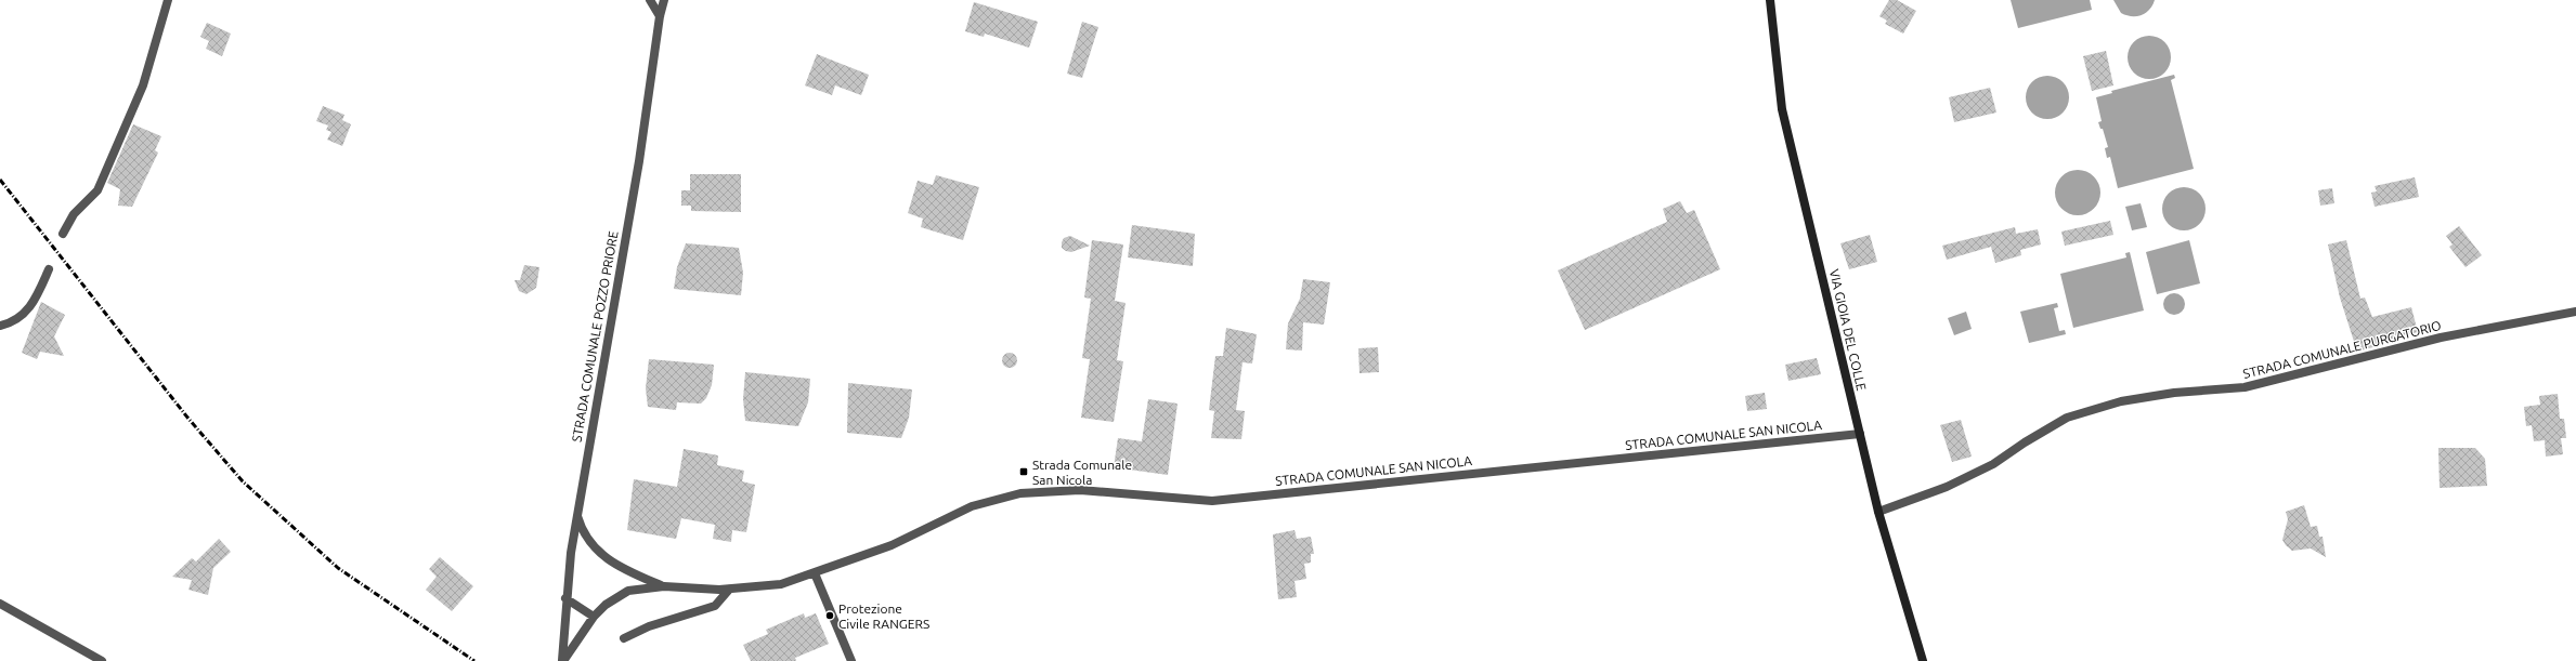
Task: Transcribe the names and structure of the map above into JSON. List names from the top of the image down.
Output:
{
  "streets": {
    "main road": ["VIA GIOIA DEL COLLE"],
    "street": ["STRADA COMUNALE POZZO PRIORE", "STRADA COMUNALE PURGATORIO", "STRADA COMUNALE SAN NICOLA"]
  },
  "crossings": [
    ["VIA GIOIA DEL COLLE", "STRADA COMUNALE PURGATORIO"],
    ["VIA GIOIA DEL COLLE", "STRADA COMUNALE SAN NICOLA"]
  ],
  "places": {
    "transit": ["Strada Comunale San Nicola"],
    "other": ["Protezione Civile RANGERS"]
  }
}
